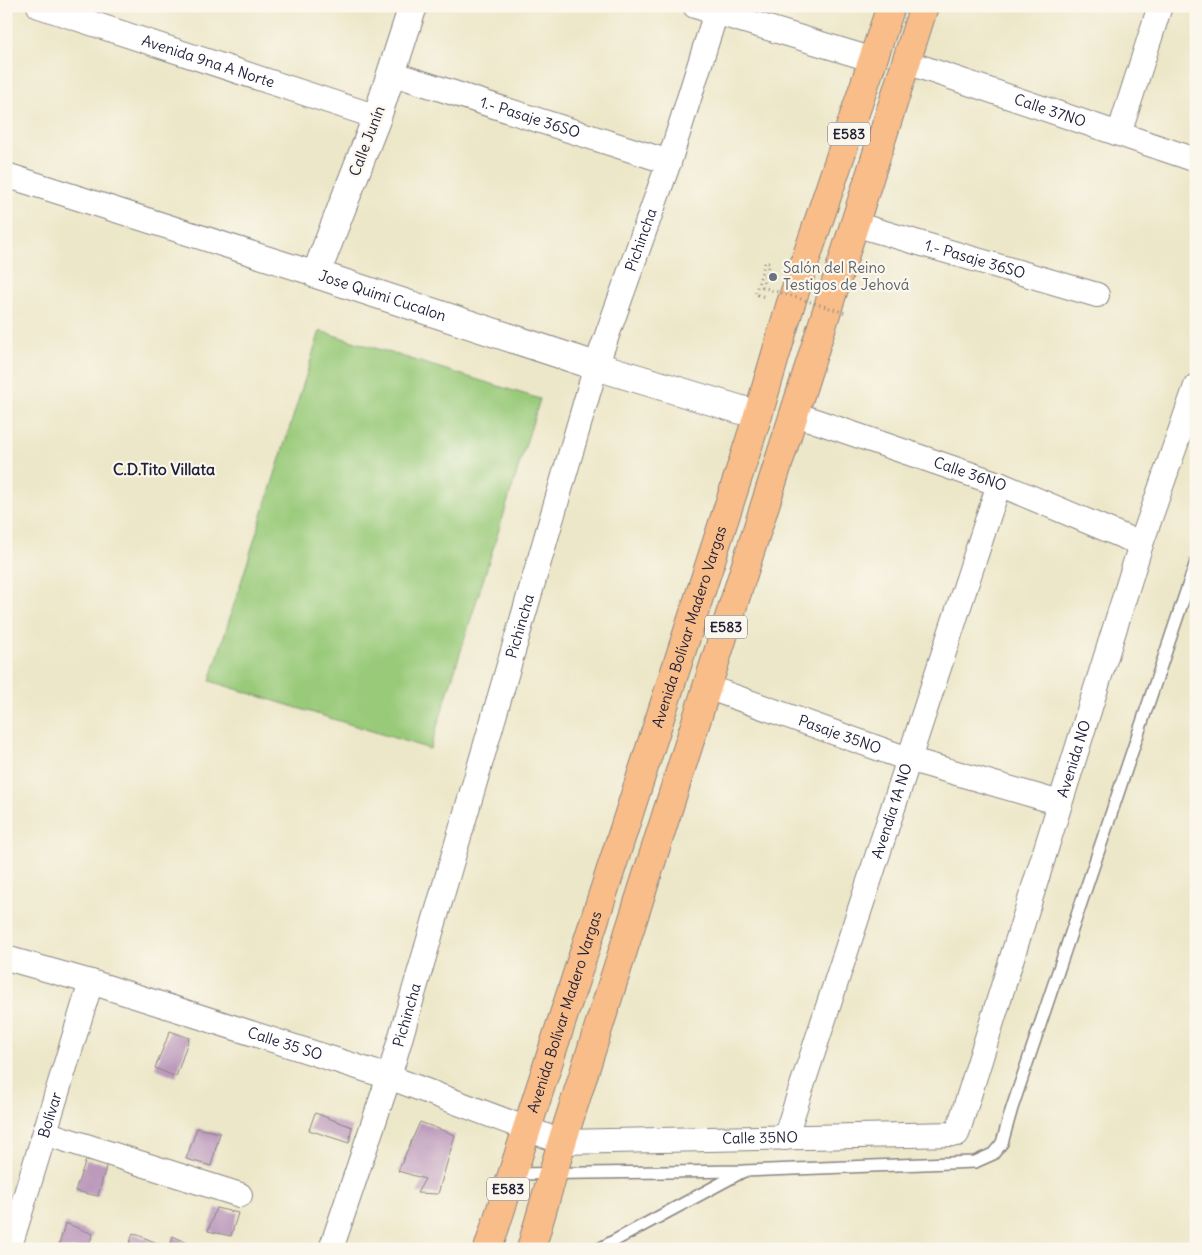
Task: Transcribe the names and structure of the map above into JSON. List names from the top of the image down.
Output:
{
  "streets": {
    "main road": ["E583", "Avenida Bolívar Madero Vargas"],
    "street": [
      "Avenida 9na A Norte",
      "Calle 37NO",
      "1.- Pasaje 36SO",
      "Calle Junín",
      "Pichincha",
      "Jose Quimi Cucalon",
      "Calle 36NO",
      "Pasaje 35NO",
      "Avenida NO",
      "Avendia 1A NO",
      "Calle 35 SO",
      "Bolívar",
      "Calle 35NO"
    ]
  },
  "crossings": [
    ["Avenida 9na A Norte", "Calle Junín"],
    ["Calle 37NO", "E583"],
    ["1.- Pasaje 36SO", "E583"],
    ["1.- Pasaje 36SO", "Calle Junín"],
    ["1.- Pasaje 36SO", "Pichincha"],
    ["E583", "Calle 36NO"],
    ["E583", "Pasaje 35NO"],
    ["E583", "Calle 35 SO"],
    ["E583", "Calle 35NO"],
    ["Calle Junín", "Jose Quimi Cucalon"],
    ["Pichincha", "Jose Quimi Cucalon"],
    ["Pichincha", "Calle 35 SO"],
    ["Jose Quimi Cucalon", "Avenida Bolívar Madero Vargas"],
    ["Calle 36NO", "Avenida NO"],
    ["Calle 36NO", "Avendia 1A NO"],
    ["Avenida Bolívar Madero Vargas", "Calle 35 SO"],
    ["Pasaje 35NO", "Avenida NO"],
    ["Pasaje 35NO", "Avendia 1A NO"],
    ["Avenida NO", "Calle 35NO"],
    ["Avendia 1A NO", "Calle 35NO"],
    ["Calle 35 SO", "Bolívar"],
    ["Calle 35 SO", "Calle 35NO"]
  ],
  "districts": ["C.D.Tito Villata"],
  "places": ["Salón del Reino Testigos de Jehová"]
}
